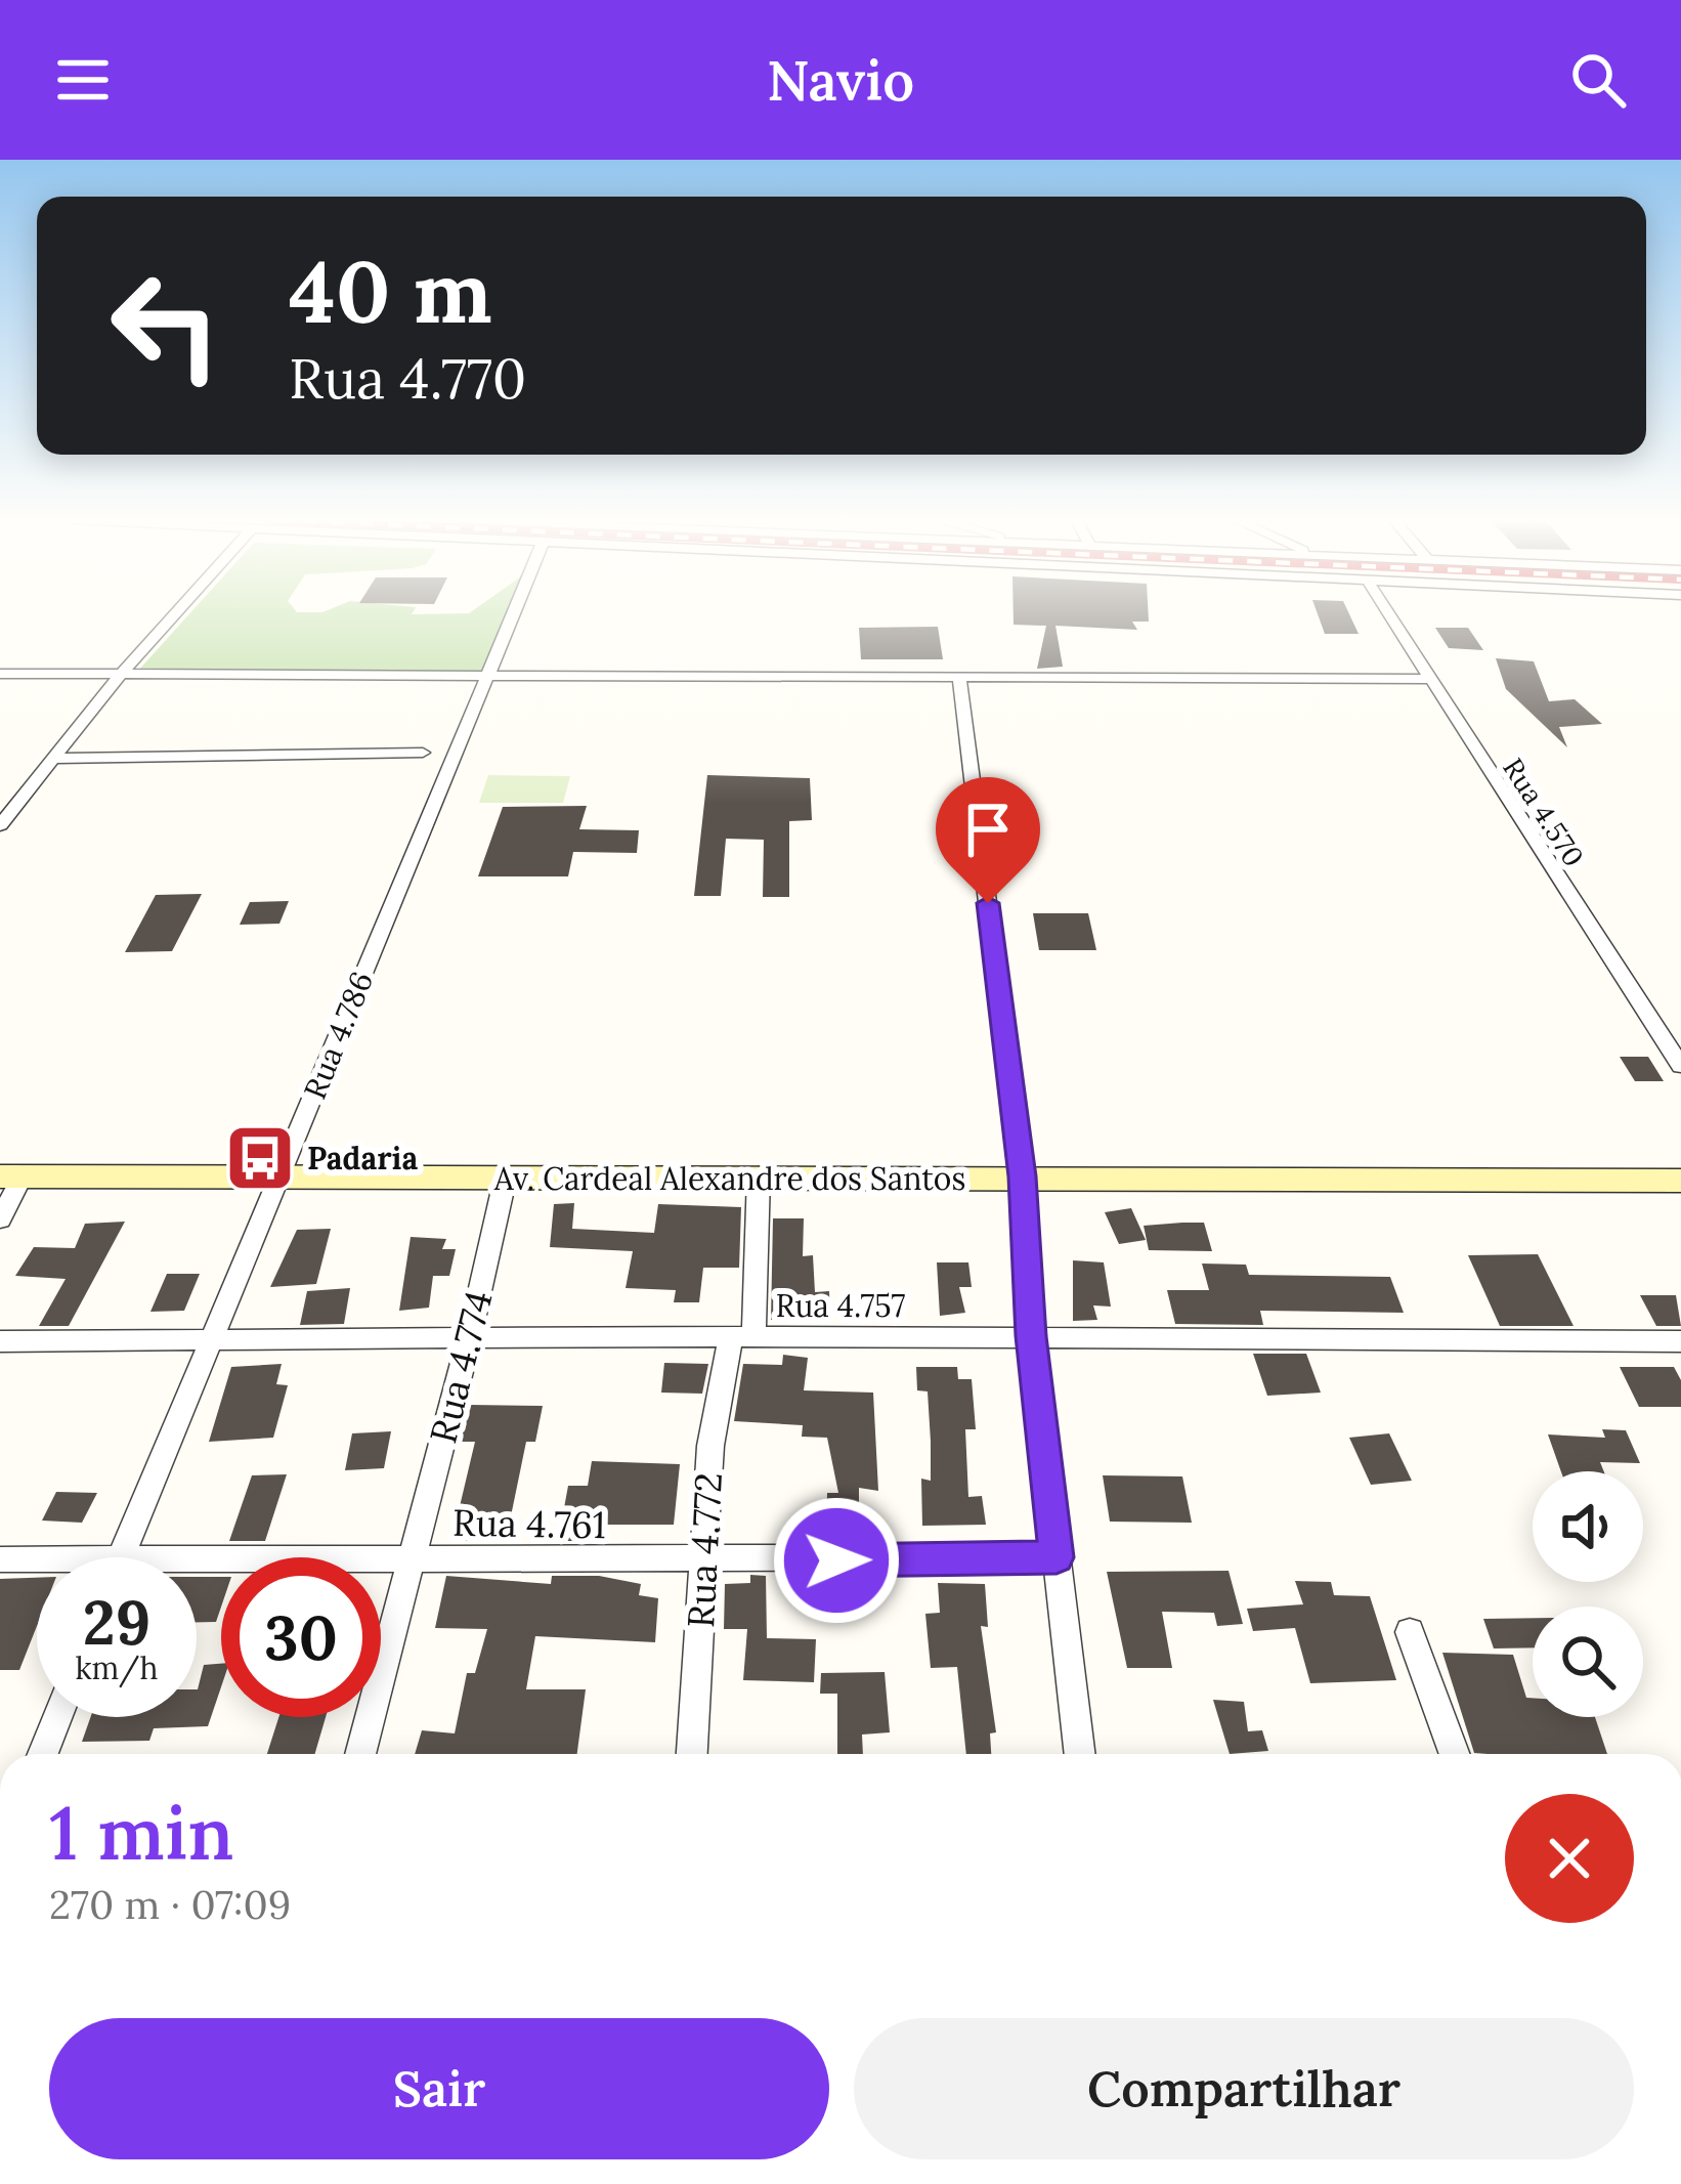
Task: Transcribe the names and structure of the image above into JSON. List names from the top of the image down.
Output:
{
  "streets": {
    "main road": ["Av. Cardeal Alexandre dos Santos"],
    "street": [
      "Rua 4.570",
      "Rua 4.786",
      "Rua 4.757",
      "Rua 4.774",
      "Rua 4.761",
      "Rua 4.772"
    ]
  },
  "crossings": [
    ["Rua 4.786", "Av. Cardeal Alexandre dos Santos"],
    ["Rua 4.786", "Rua 4.757"],
    ["Av. Cardeal Alexandre dos Santos", "Rua 4.774"],
    ["Av. Cardeal Alexandre dos Santos", "Rua 4.772"],
    ["Rua 4.757", "Rua 4.774"],
    ["Rua 4.757", "Rua 4.772"],
    ["Rua 4.774", "Rua 4.761"],
    ["Rua 4.761", "Rua 4.772"]
  ],
  "places": {
    "bus stop": ["Padaria"]
  },
  "page": {
    "header": "Navio",
    "turn": ["40 m", "Rua 4.770"],
    "speed": "29 km/h",
    "limit": "30",
    "heading": ["1 min", "270 m · 07:09"],
    "buttons": ["Sair", "Compartilhar"]
  }
}
